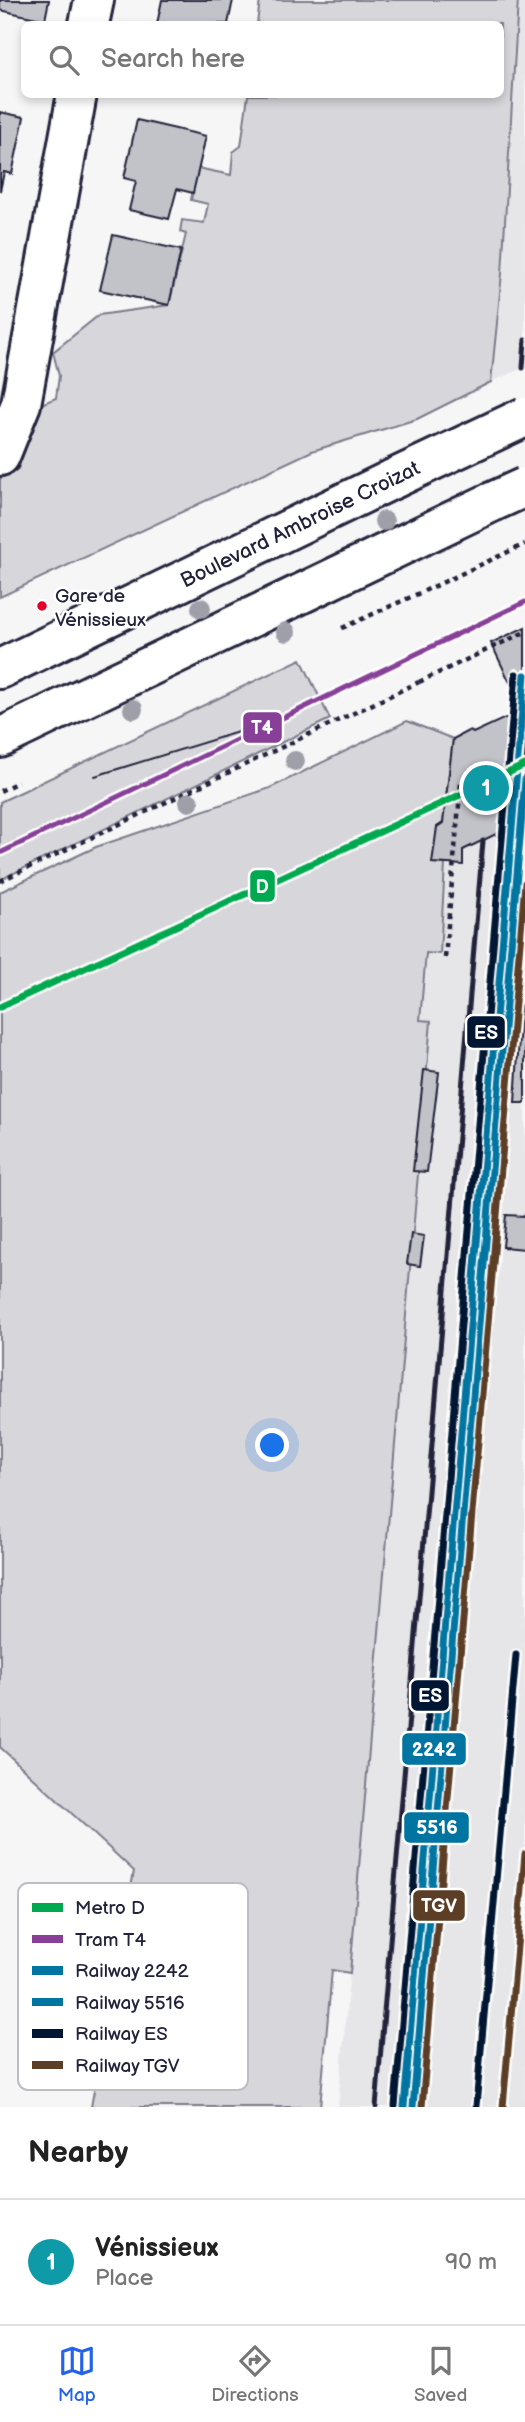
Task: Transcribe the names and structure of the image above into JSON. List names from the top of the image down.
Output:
{
  "streets": {
    "main road": ["Boulevard Ambroise Croizat"]
  },
  "places": ["Gare de Vénissieux"],
  "lines": [
    "tram line T4",
    "rail line ES",
    "rail line 2242",
    "metro line D",
    "rail line 5516",
    "rail line TGV"
  ],
  "legend": [
    "Metro D",
    "Tram T4",
    "Railway 2242",
    "Railway 5516",
    "Railway ES",
    "Railway TGV"
  ],
  "page": {
    "search": "Search here",
    "pins": "1",
    "heading": "Nearby",
    "list": [
      {
        "mark": "1",
        "name": "Vénissieux",
        "note": "Place",
        "value": "90 m"
      }
    ],
    "nav": ["Map", "Directions", "Saved"]
  }
}
